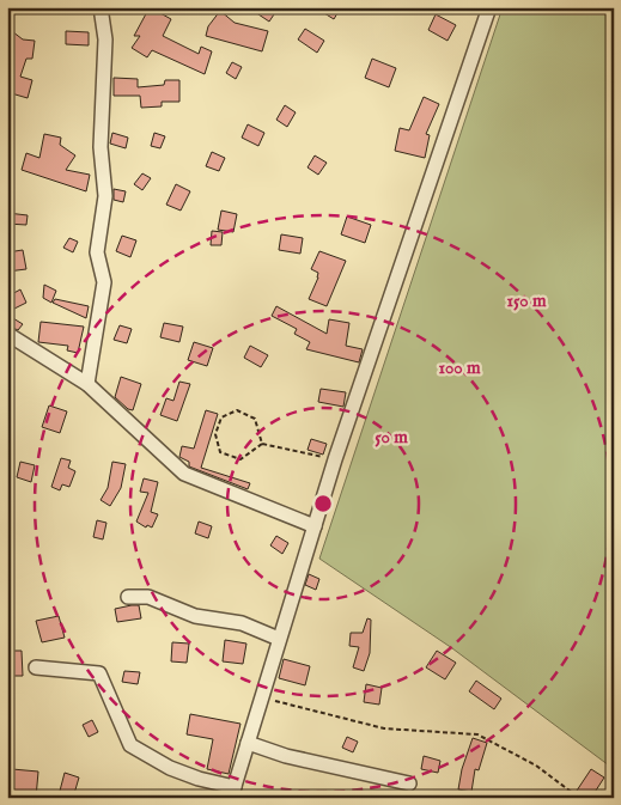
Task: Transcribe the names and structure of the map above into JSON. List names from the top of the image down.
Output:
{
  "rings": ["150 m", "100 m", "50 m"]
}
